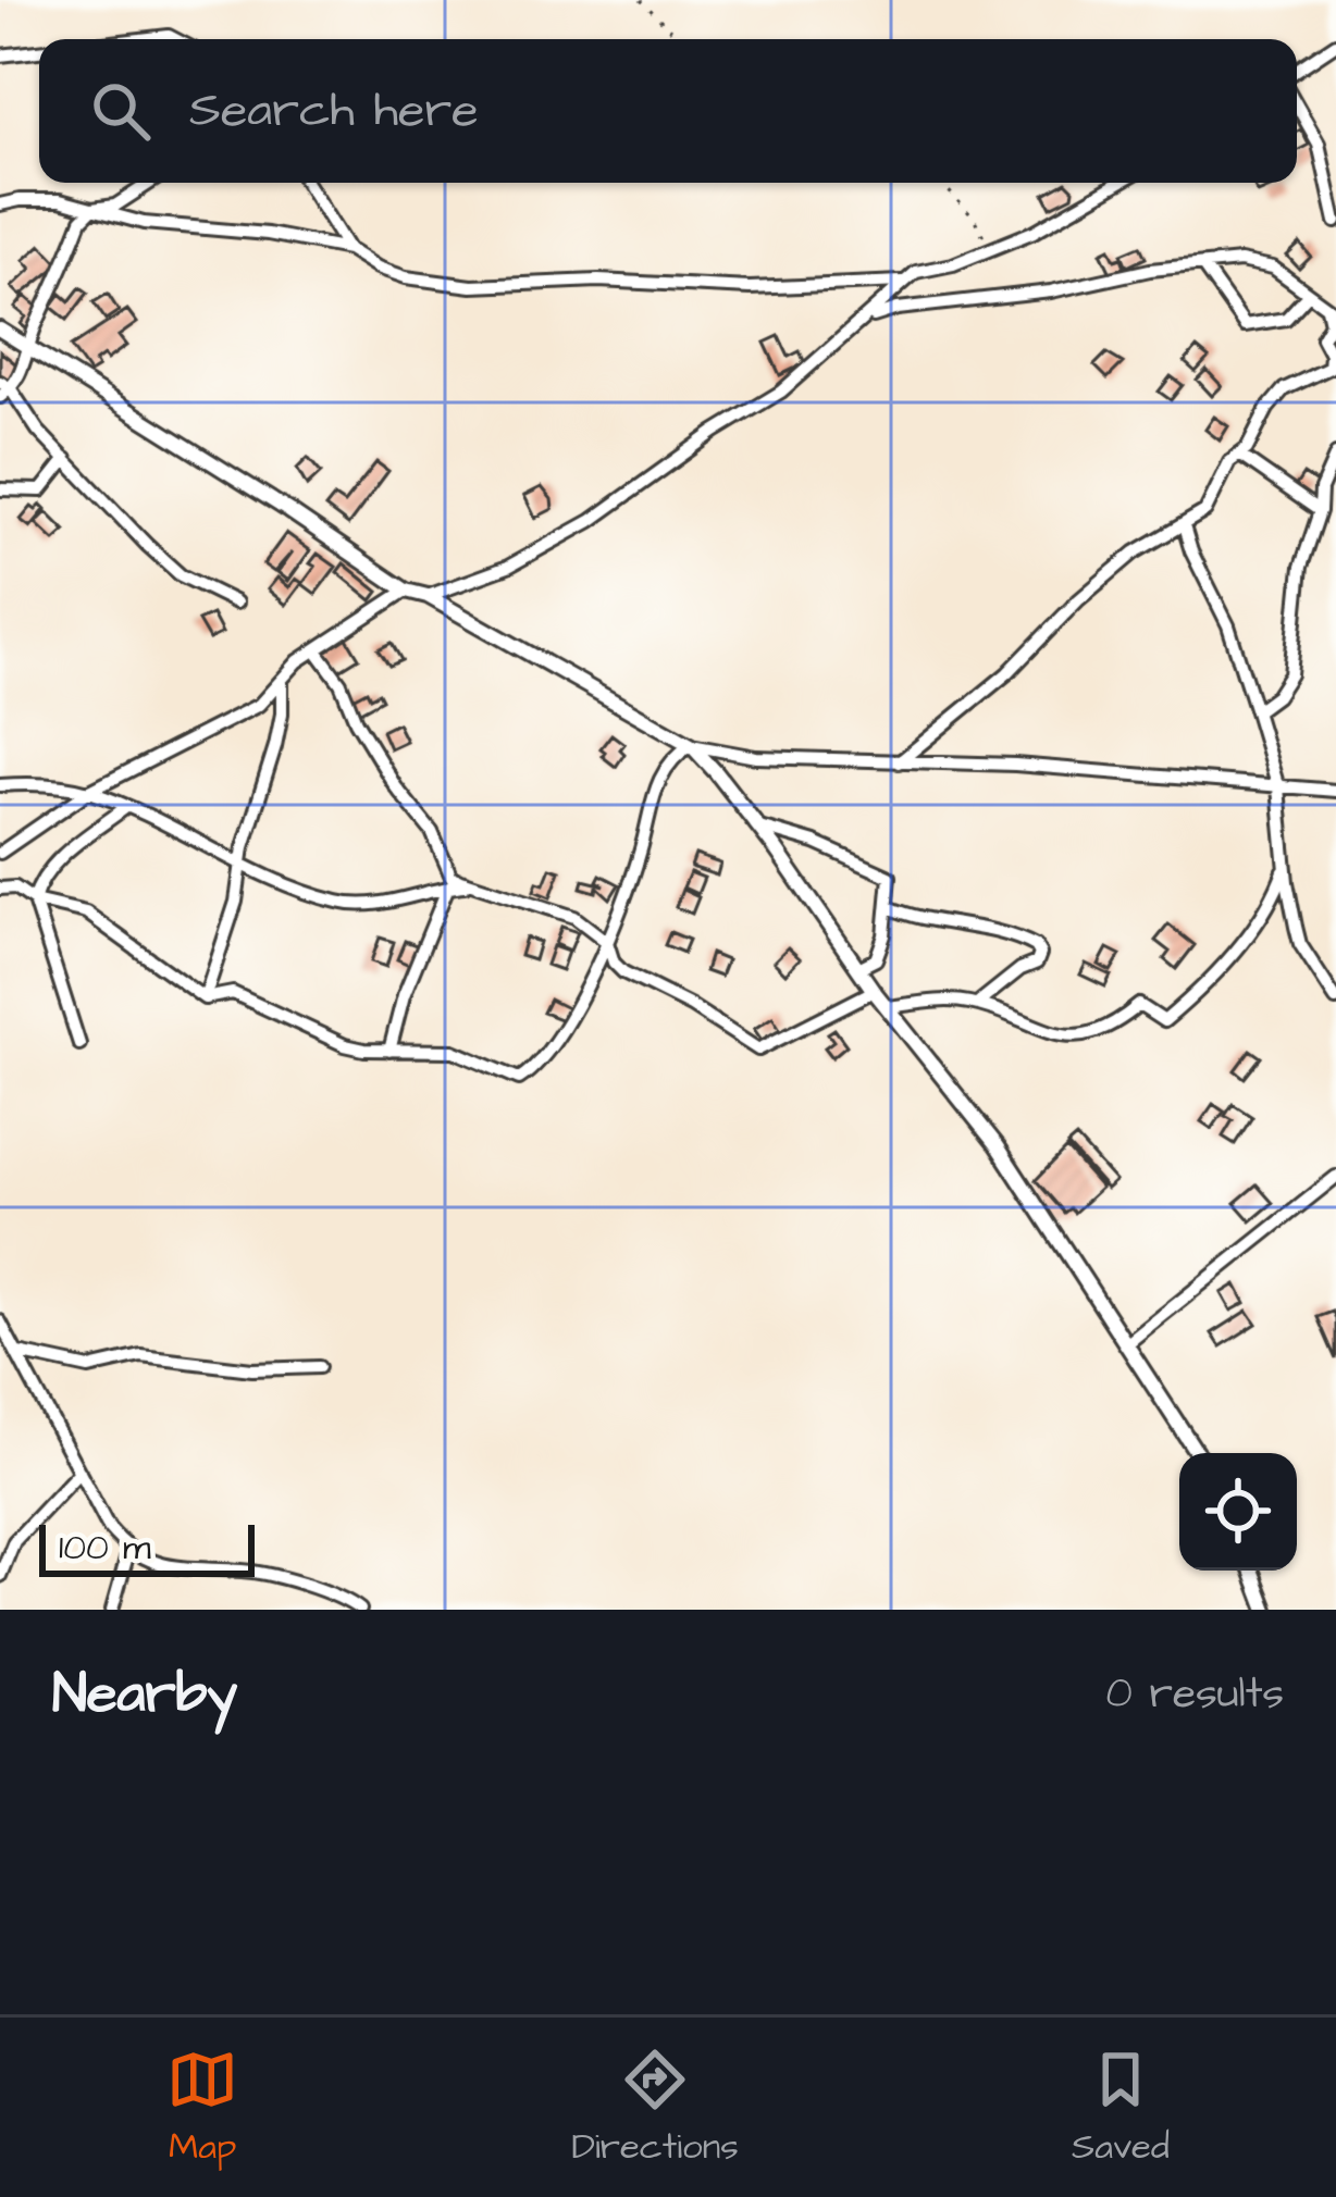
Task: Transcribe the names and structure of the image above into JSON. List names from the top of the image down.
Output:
{
  "scale_bar": "100 m",
  "page": {
    "search": "Search here",
    "scale": "100 m",
    "heading": ["Nearby", "0 results"],
    "nav": ["Map", "Directions", "Saved"]
  }
}
